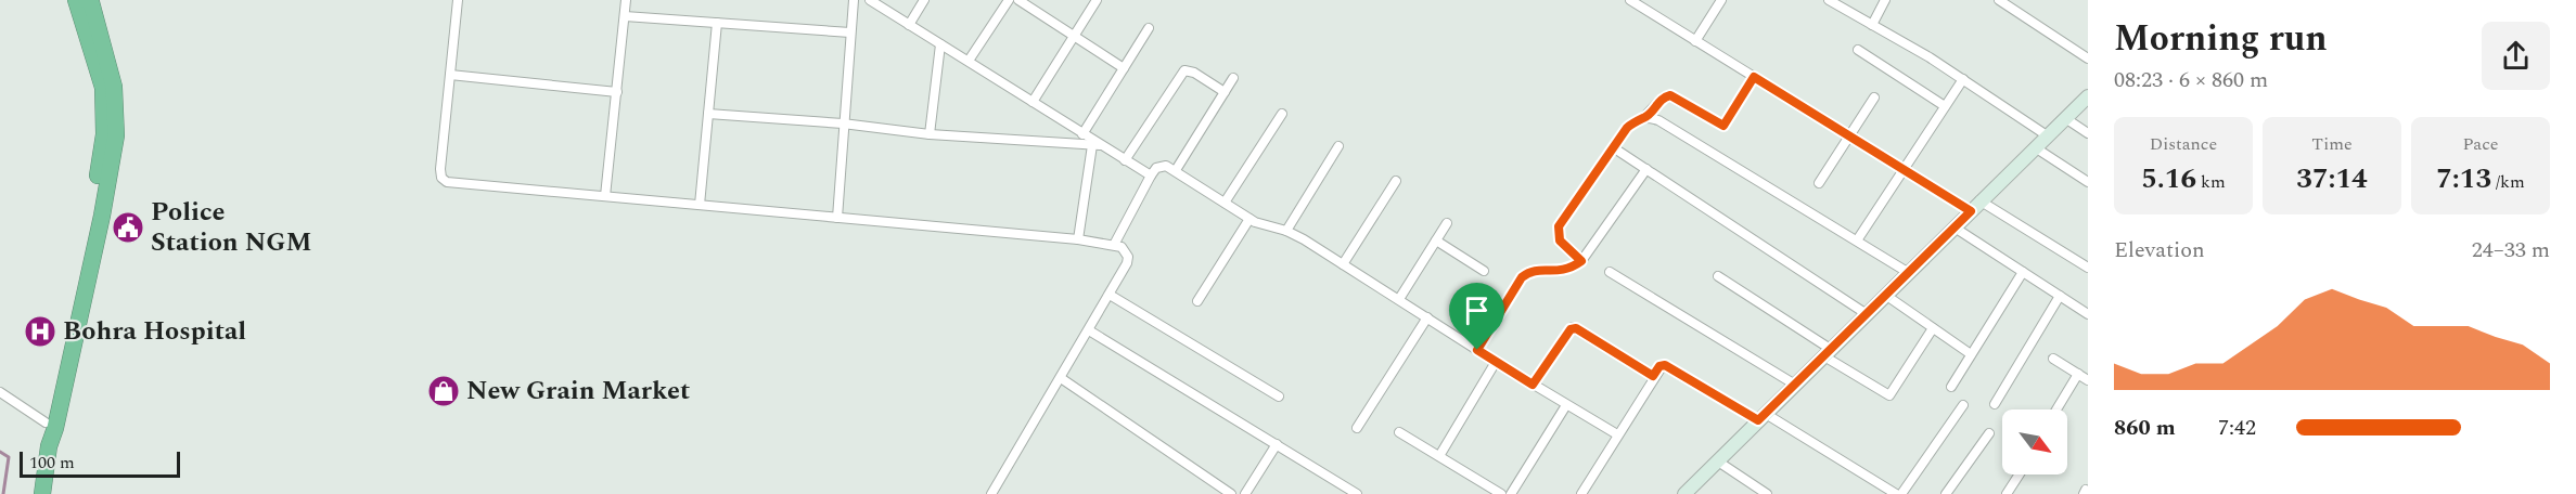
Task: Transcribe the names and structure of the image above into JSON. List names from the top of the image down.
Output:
{
  "places": {
    "public building": ["Police Station NGM"],
    "hospital": ["Bohra Hospital"],
    "shop": ["New Grain Market"]
  },
  "scale_bar": "100 m",
  "north": "bottom right",
  "page": {
    "heading": ["Morning run", "08:23 · 6 × 860 m"],
    "stats": [
      ["Distance", "5.16 km"],
      ["Time", "37:14"],
      ["Pace", "7:13 /km"]
    ],
    "chart": ["Elevation", "24–33 m"],
    "list": [
      {
        "name": "860 m",
        "note": "7:42"
      }
    ],
    "scale": "100 m"
  }
}
